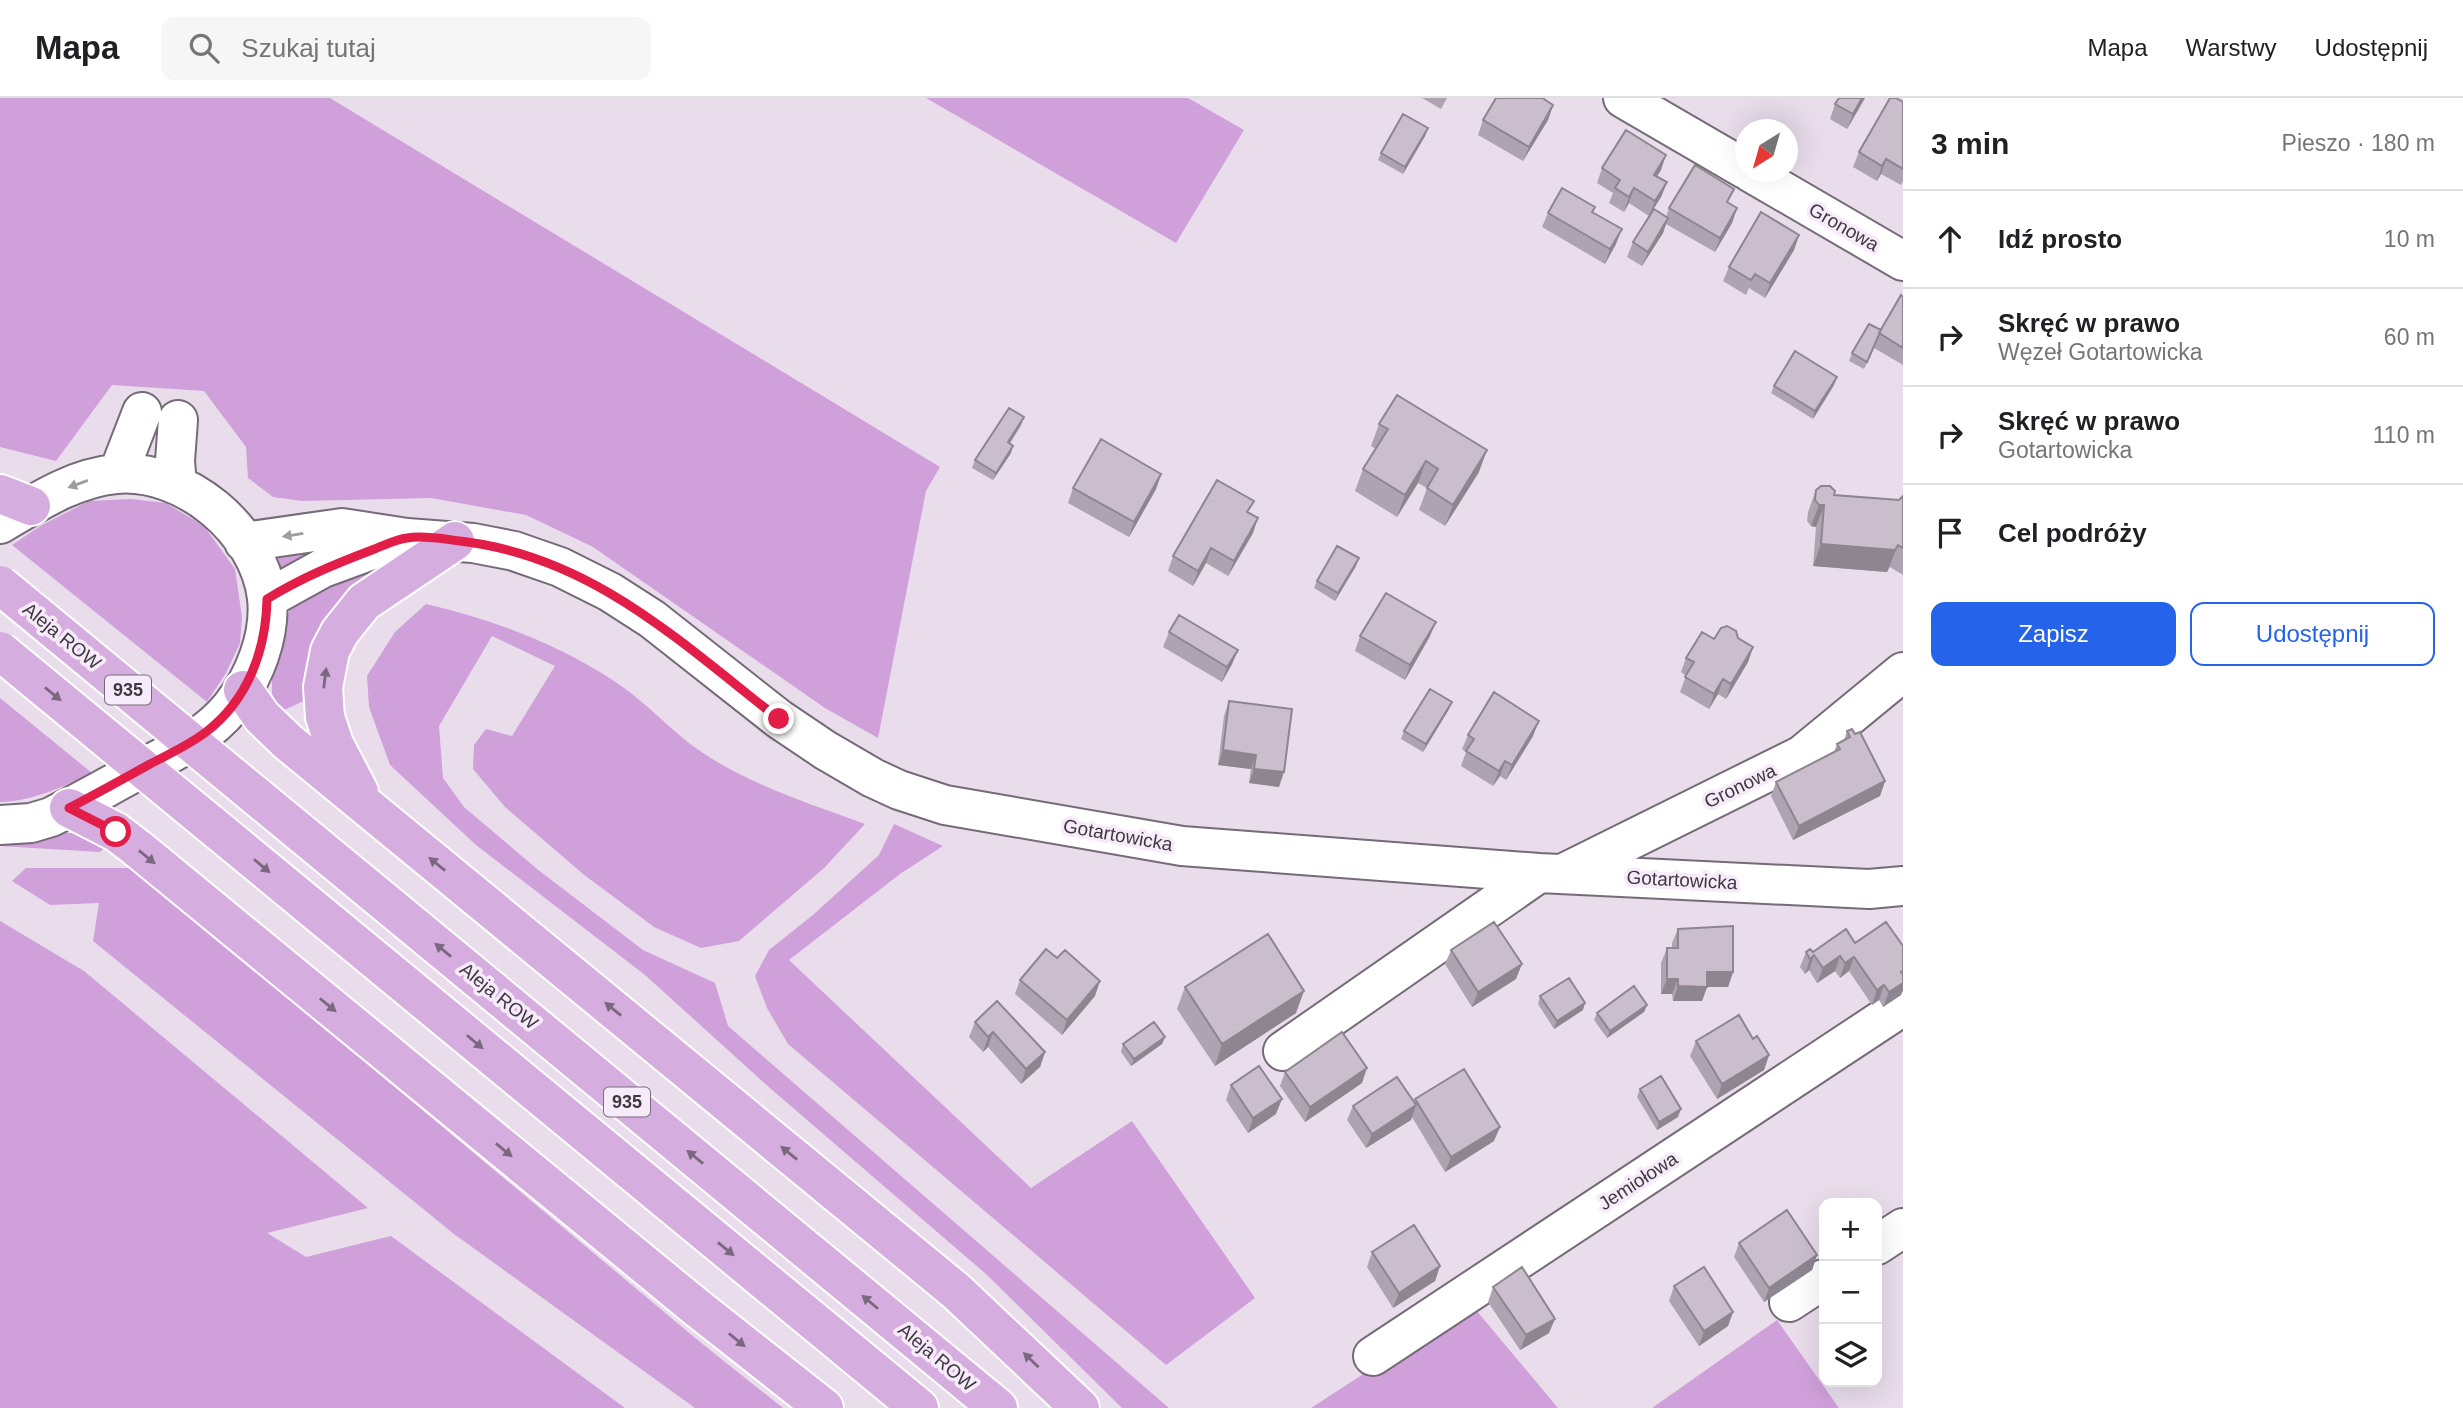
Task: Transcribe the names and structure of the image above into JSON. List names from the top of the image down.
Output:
{
  "streets": {
    "main road": ["Aleja ROW", "935"],
    "street": ["Gronowa", "Gotartowicka", "Jemiołowa"]
  },
  "crossings": [
    ["Gronowa", "Gotartowicka"]
  ],
  "north": "bottom left",
  "page": {
    "header": "Mapa",
    "search": "Szukaj tutaj",
    "nav": ["Mapa", "Warstwy", "Udostępnij"],
    "heading": ["3 min", "Pieszo · 180 m"],
    "list": [
      ["Idź prosto", "10 m"],
      ["Skręć w prawo", "Węzeł Gotartowicka", "60 m"],
      ["Skręć w prawo", "Gotartowicka", "110 m"],
      "Cel podróży"
    ],
    "buttons": ["Zapisz", "Udostępnij"],
    "map_buttons": ["+", "−"]
  }
}
